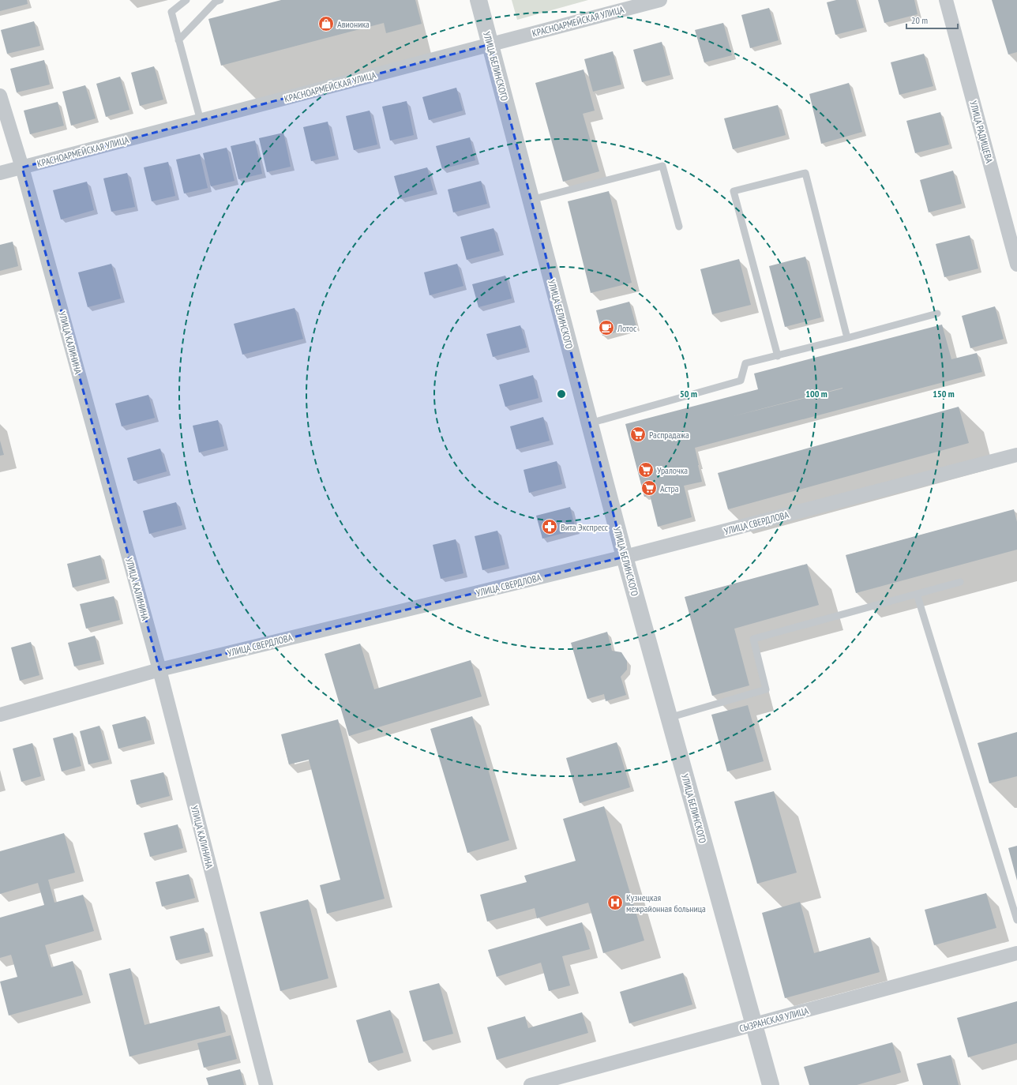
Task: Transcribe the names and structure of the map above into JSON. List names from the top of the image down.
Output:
{
  "streets": {
    "street": [
      "КРАСНОАРМЕЙСКАЯ УЛИЦА",
      "УЛИЦА БЕЛИНСКОГО",
      "УЛИЦА РАДИЩЕВА",
      "УЛИЦА КАЛИНИНА",
      "УЛИЦА СВЕРДЛОВА",
      "СЫЗРАНСКАЯ УЛИЦА"
    ]
  },
  "crossings": [
    ["КРАСНОАРМЕЙСКАЯ УЛИЦА", "УЛИЦА БЕЛИНСКОГО"],
    ["КРАСНОАРМЕЙСКАЯ УЛИЦА", "УЛИЦА КАЛИНИНА"],
    ["УЛИЦА БЕЛИНСКОГО", "УЛИЦА СВЕРДЛОВА"],
    ["УЛИЦА БЕЛИНСКОГО", "СЫЗРАНСКАЯ УЛИЦА"],
    ["УЛИЦА КАЛИНИНА", "УЛИЦА СВЕРДЛОВА"]
  ],
  "places": {
    "shop": ["Авионика"],
    "cafe": ["Лотос"],
    "supermarket": ["Распрадажа", "Уралочка", "Астра"],
    "pharmacy": ["Вита Экспресс"],
    "hospital": ["Кузнецкая межрайонная больница"]
  },
  "scale_bar": "20 m",
  "rings": ["50 m", "100 m", "150 m"]
}
